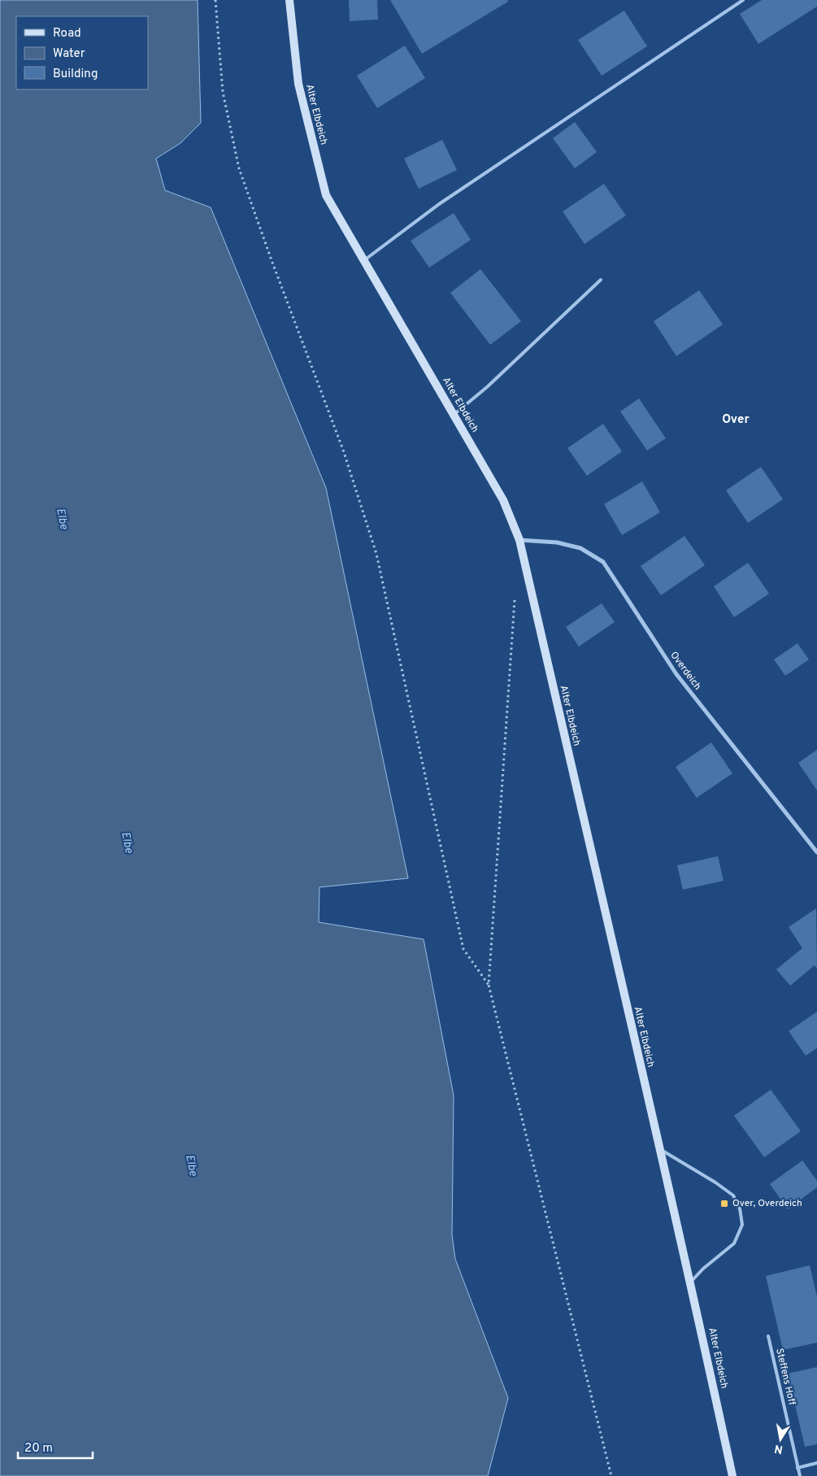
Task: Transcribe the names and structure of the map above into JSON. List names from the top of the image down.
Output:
{
  "streets": {
    "street": ["Alter Elbdeich", "Overdeich"],
    "lane": ["Steffens Hoff"]
  },
  "crossings": [
    ["Alter Elbdeich", "Overdeich"]
  ],
  "districts": ["Over"],
  "water": ["Elbe"],
  "places": {
    "transit": ["Over, Overdeich"]
  },
  "legend": ["Road", "Water", "Building"],
  "scale_bar": "20 m",
  "north": "bottom"
}
